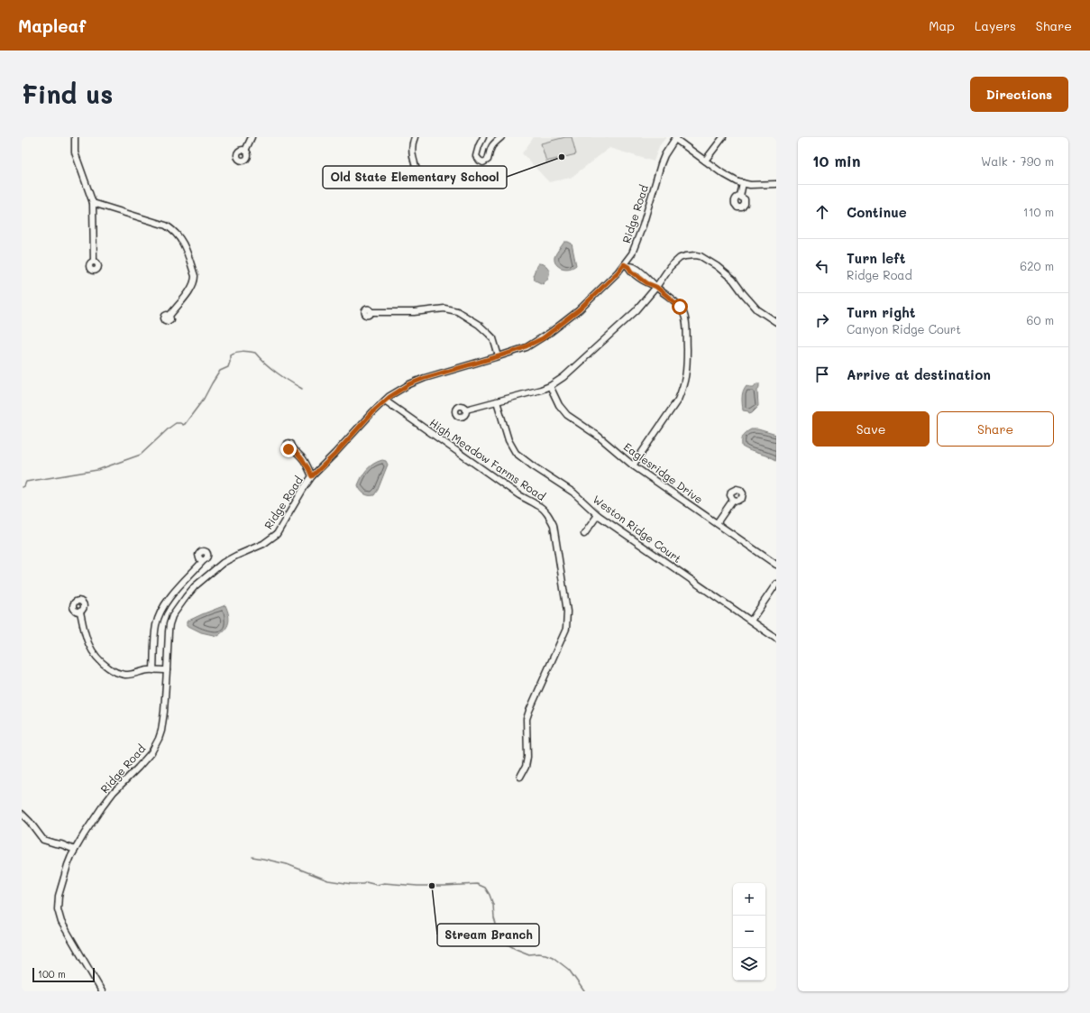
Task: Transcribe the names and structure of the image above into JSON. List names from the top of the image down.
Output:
{
  "streets": {
    "street": [
      "Ridge Road",
      "High Meadow Farms Road",
      "Eaglesridge Drive",
      "Weston Ridge Court"
    ]
  },
  "crossings": [
    ["Ridge Road", "High Meadow Farms Road"]
  ],
  "places": ["Old State Elementary School", "Stream Branch"],
  "scale_bar": "100 m",
  "page": {
    "header": "Mapleaf",
    "nav": ["Map", "Layers", "Share"],
    "buttons": [
      "Directions",
      ["Save", "Share"]
    ],
    "title": "Find us",
    "heading": ["10 min", "Walk · 790 m"],
    "list": [
      ["Continue", "110 m"],
      ["Turn left", "Ridge Road", "620 m"],
      ["Turn right", "Canyon Ridge Court", "60 m"],
      "Arrive at destination"
    ],
    "map_buttons": ["+", "−"],
    "scale": "100 m"
  }
}
